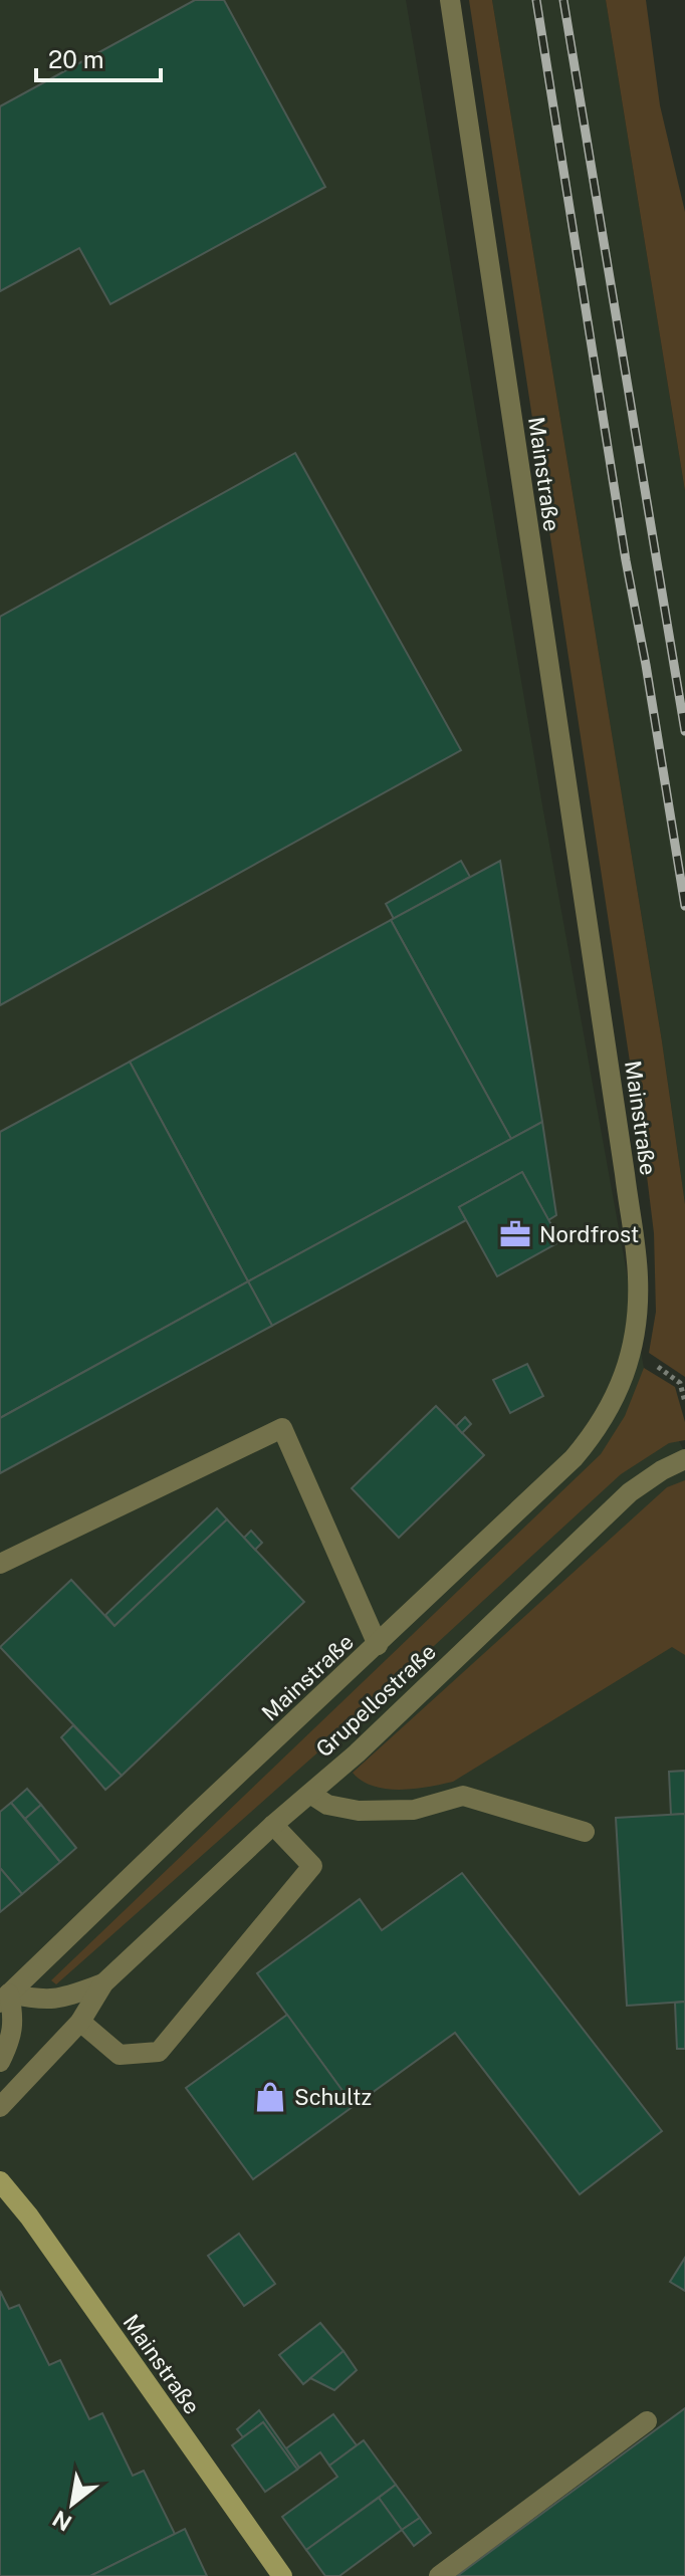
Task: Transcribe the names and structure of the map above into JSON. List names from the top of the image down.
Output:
{
  "streets": {
    "street": ["Mainstraße", "Grupellostraße"]
  },
  "crossings": [
    ["Mainstraße", "Grupellostraße"]
  ],
  "places": {
    "office": ["Nordfrost"],
    "shop": ["Schultz"]
  },
  "scale_bar": "20 m",
  "north": "bottom left"
}
